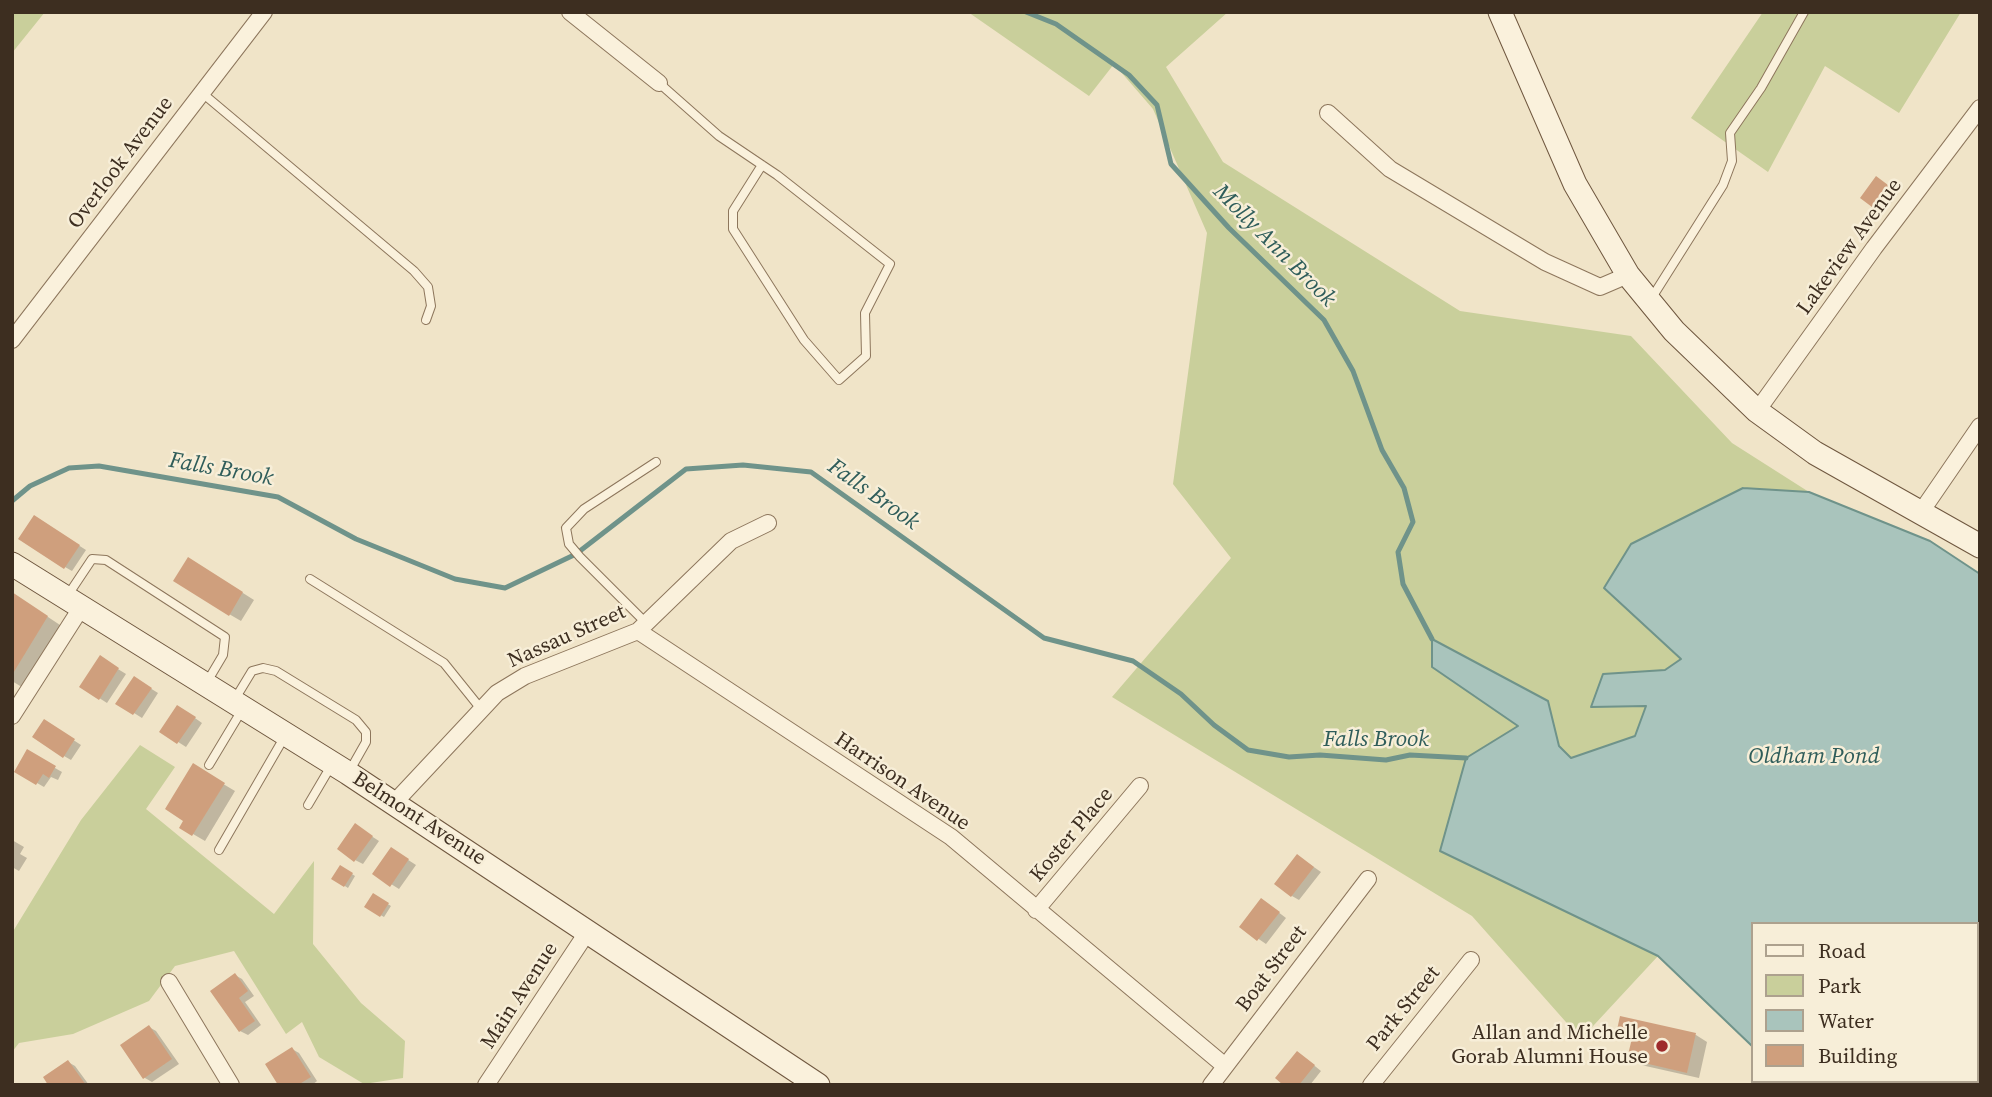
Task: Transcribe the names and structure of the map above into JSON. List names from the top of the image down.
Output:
{
  "streets": {
    "main road": ["Belmont Avenue"],
    "street": [
      "Overlook Avenue",
      "Lakeview Avenue",
      "Nassau Street",
      "Harrison Avenue",
      "Koster Place",
      "Boat Street",
      "Main Avenue",
      "Park Street"
    ]
  },
  "crossings": [
    ["Nassau Street", "Harrison Avenue"],
    ["Nassau Street", "Belmont Avenue"],
    ["Harrison Avenue", "Koster Place"],
    ["Harrison Avenue", "Boat Street"],
    ["Belmont Avenue", "Main Avenue"]
  ],
  "water": ["Molly Ann Brook", "Falls Brook", "Oldham Pond"],
  "places": ["Allan and Michelle Gorab Alumni House"],
  "legend": [
    "Road",
    "Park",
    "Water",
    "Building"
  ]
}
